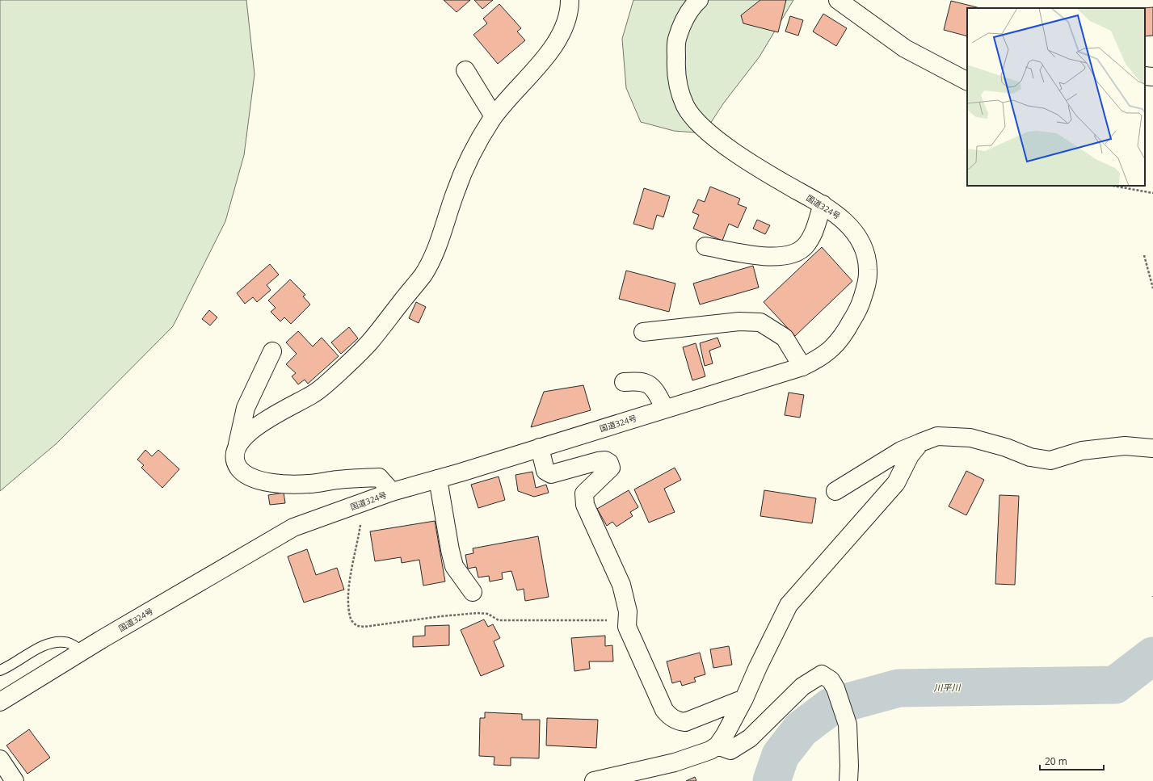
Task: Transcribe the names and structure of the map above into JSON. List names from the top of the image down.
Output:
{
  "streets": {
    "main road": ["国道324号"]
  },
  "water": ["川平川"],
  "scale_bar": "20 m"
}
